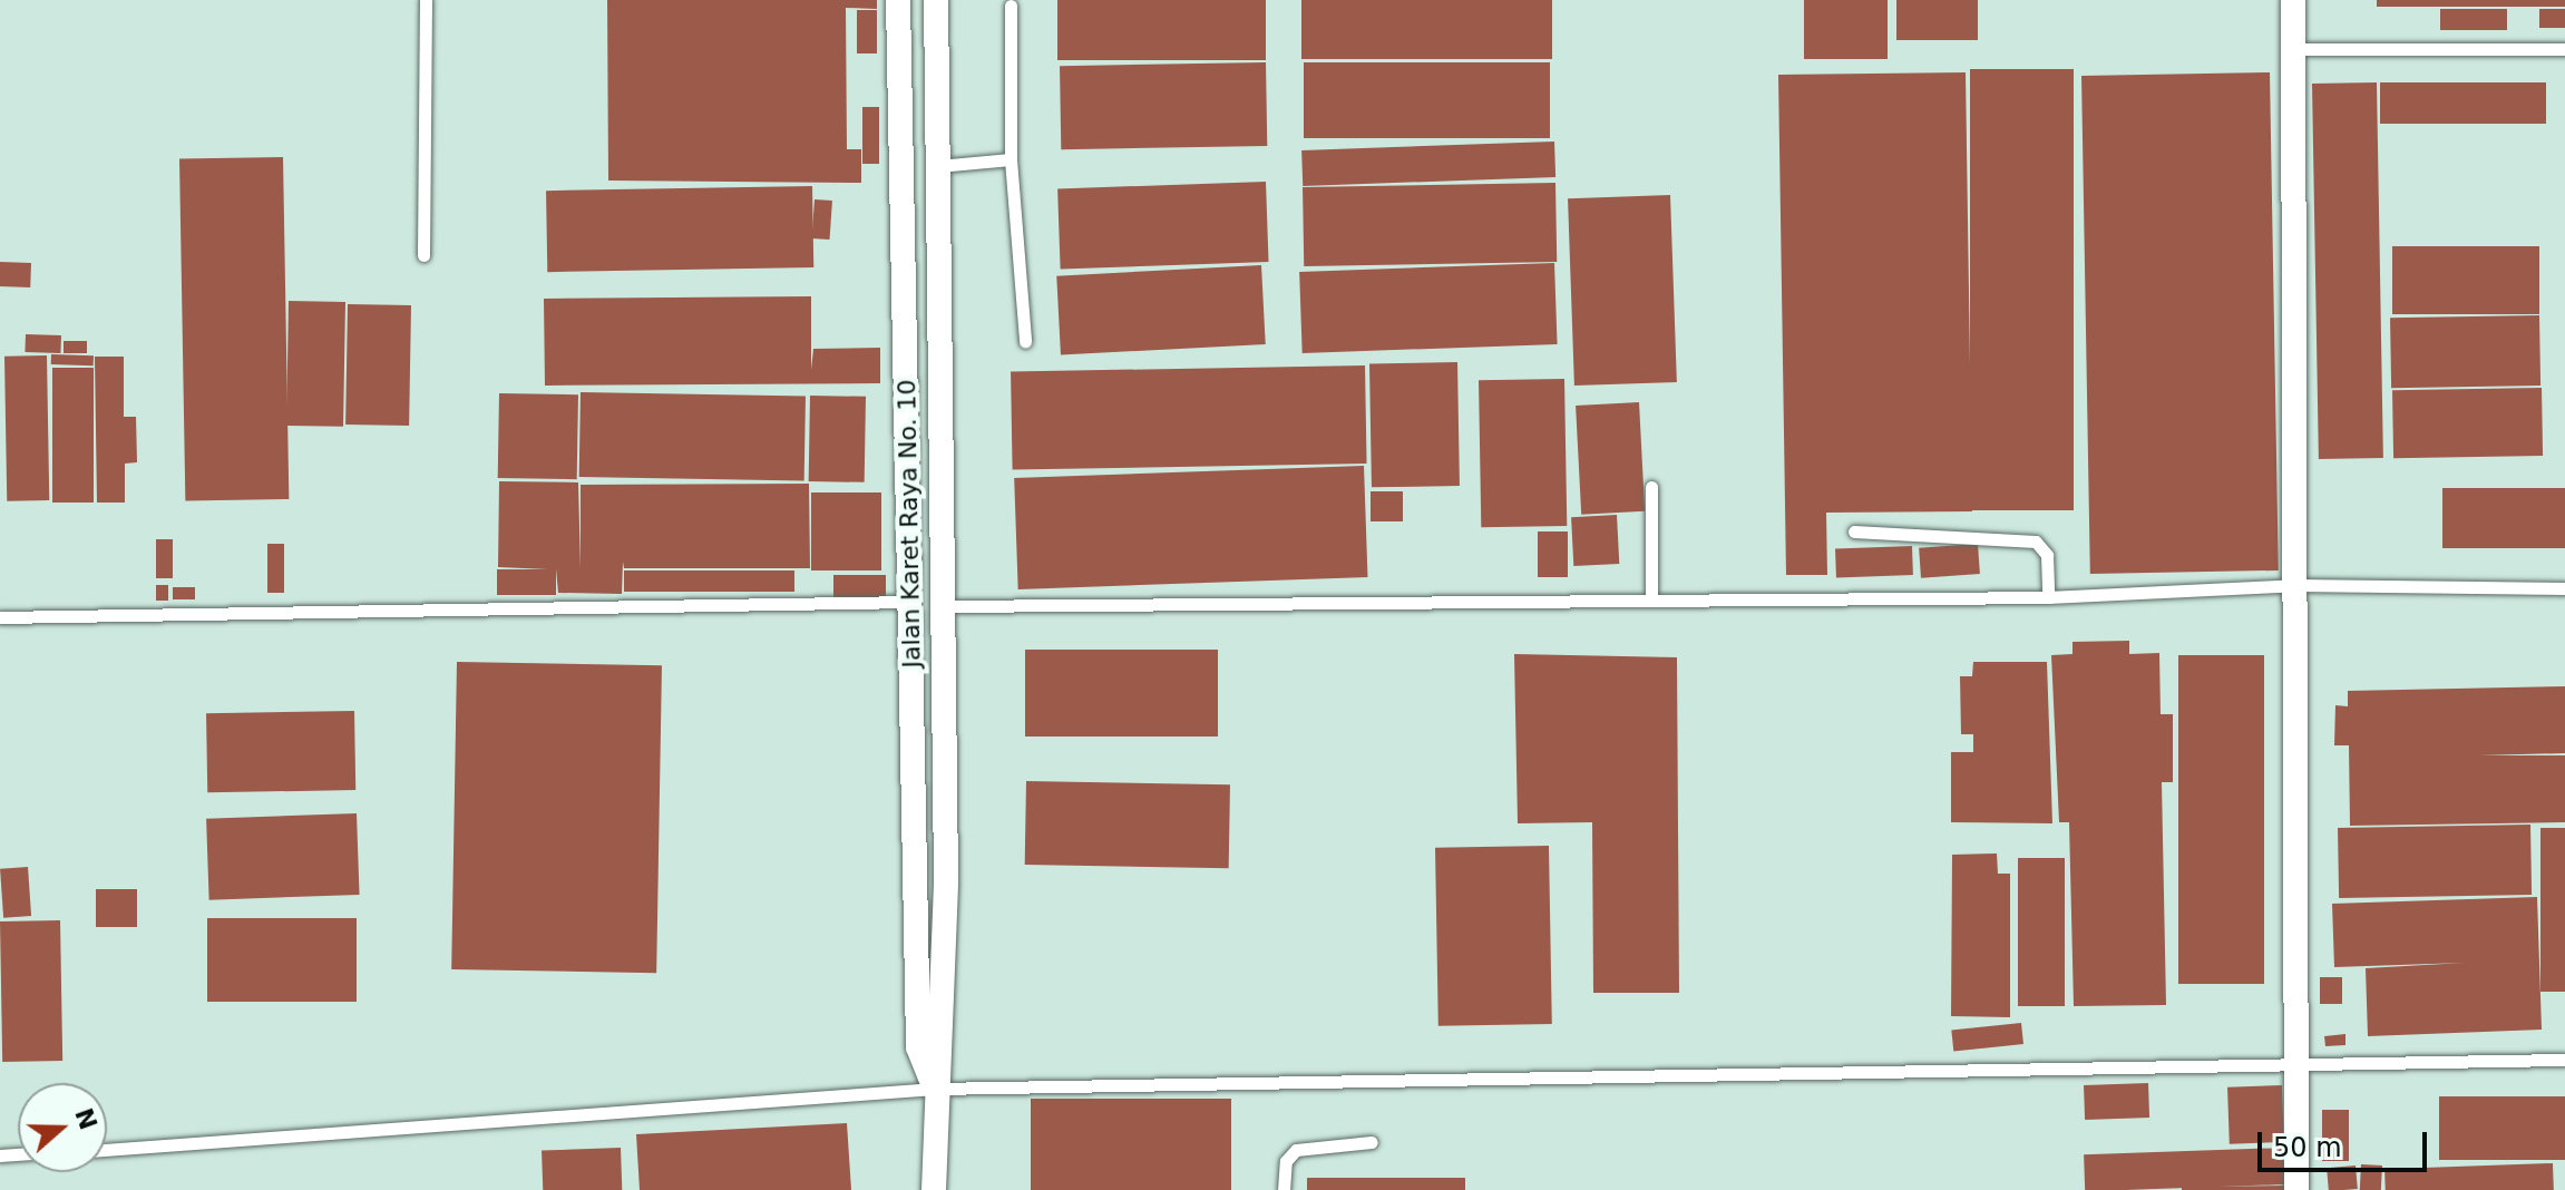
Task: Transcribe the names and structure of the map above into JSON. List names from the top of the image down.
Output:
{
  "streets": {
    "street": ["Jalan Karet Raya No. 10"]
  },
  "scale_bar": "50 m",
  "north": "right"
}
